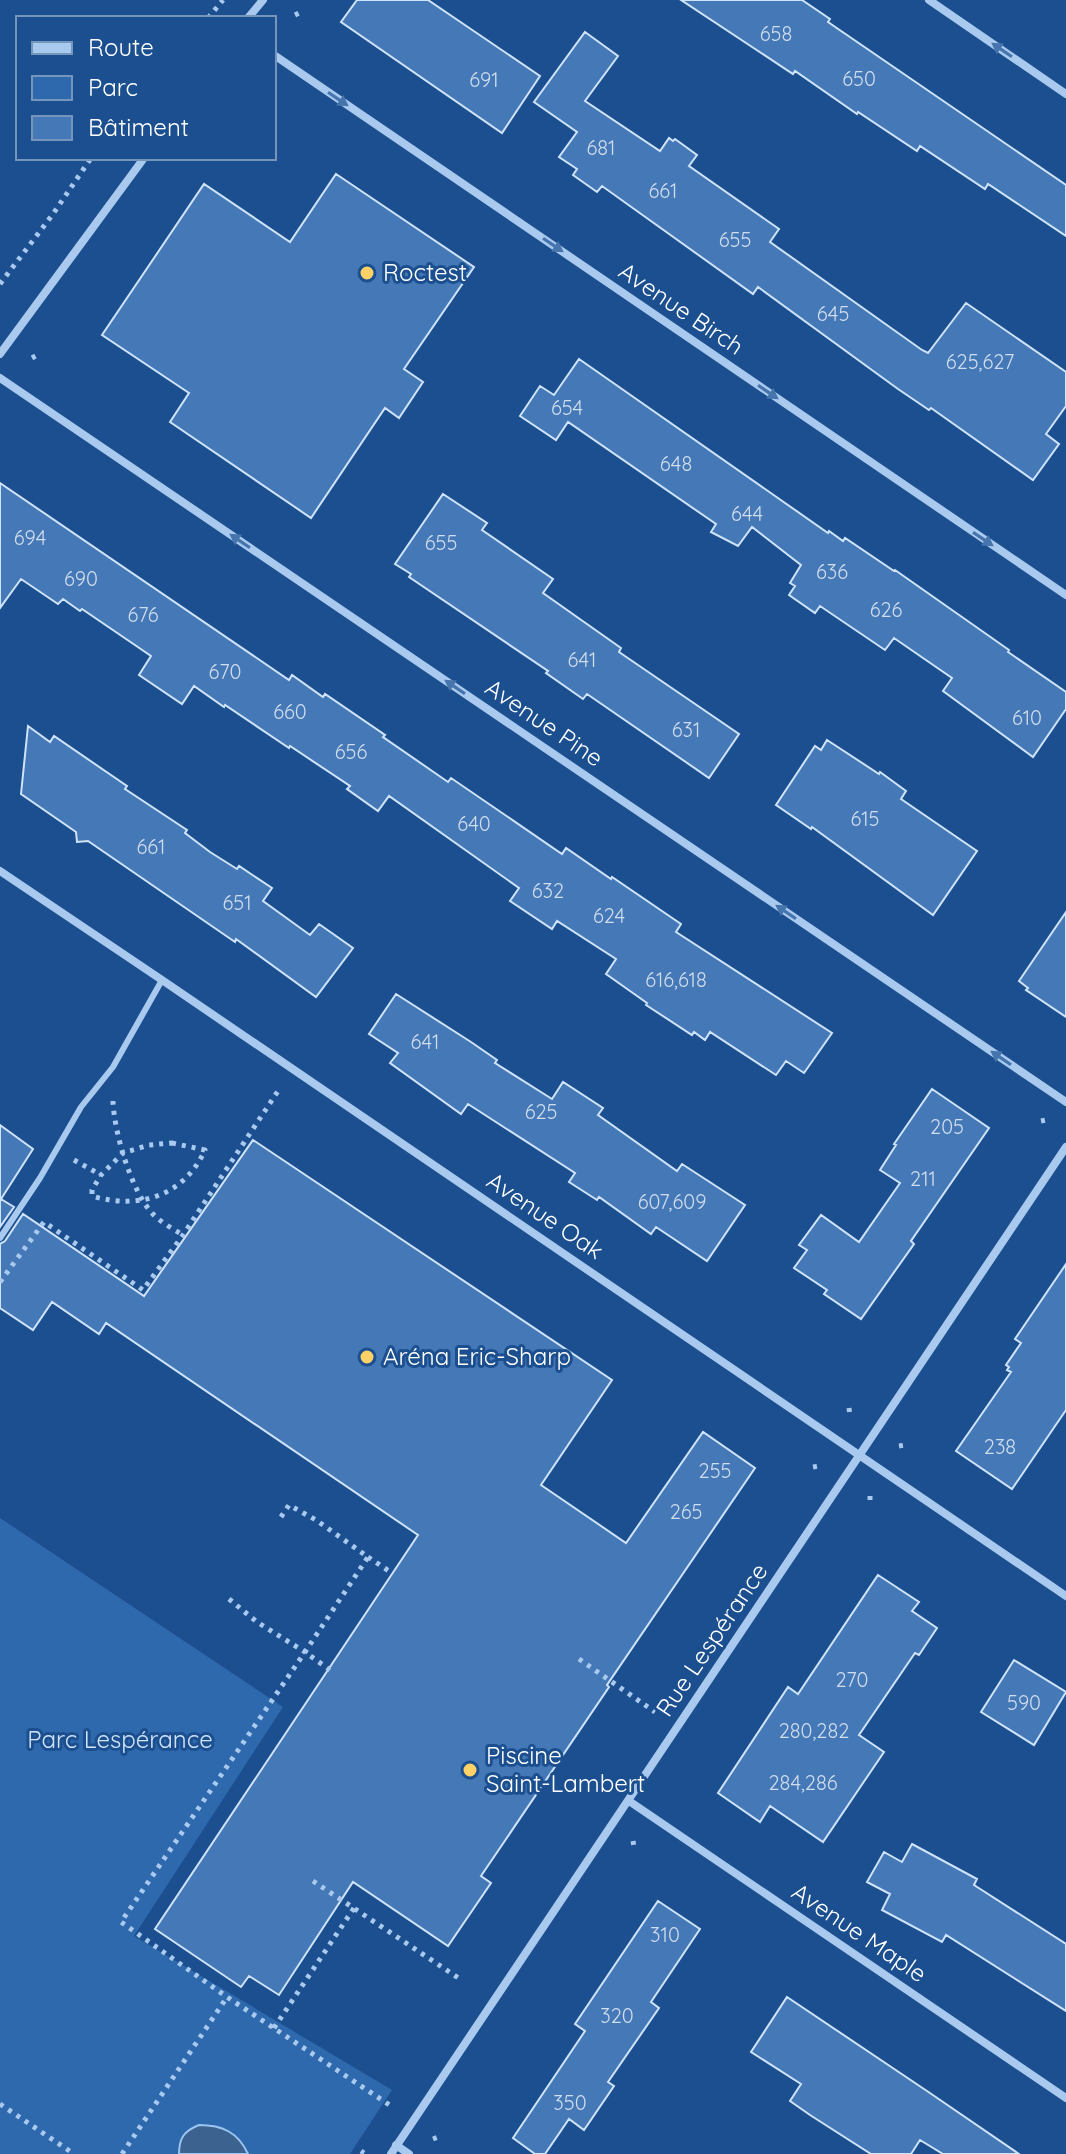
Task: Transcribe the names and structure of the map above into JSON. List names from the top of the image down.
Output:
{
  "streets": {
    "street": [
      "Avenue Birch",
      "Avenue Pine",
      "Avenue Oak",
      "Rue Lespérance",
      "Avenue Maple"
    ]
  },
  "crossings": [
    ["Avenue Oak", "Rue Lespérance"],
    ["Rue Lespérance", "Avenue Maple"]
  ],
  "one_way": ["Avenue Birch", "Avenue Pine"],
  "parks": ["Parc Lespérance"],
  "places": ["Roctest", "Aréna Eric-Sharp", "Piscine Saint-Lambert"],
  "house_numbers": [
    "658",
    "650",
    "691",
    "681",
    "661",
    "655",
    "645",
    "625,627",
    "654",
    "648",
    "644",
    "694",
    "655",
    "636",
    "690",
    "626",
    "676",
    "641",
    "670",
    "660",
    "610",
    "631",
    "656",
    "615",
    "640",
    "661",
    "632",
    "651",
    "624",
    "616,618",
    "641",
    "625",
    "205",
    "211",
    "607,609",
    "238",
    "255",
    "265",
    "270",
    "590",
    "280,282",
    "284,286",
    "310",
    "320",
    "350"
  ],
  "legend": ["Route", "Parc", "Bâtiment"]
}
